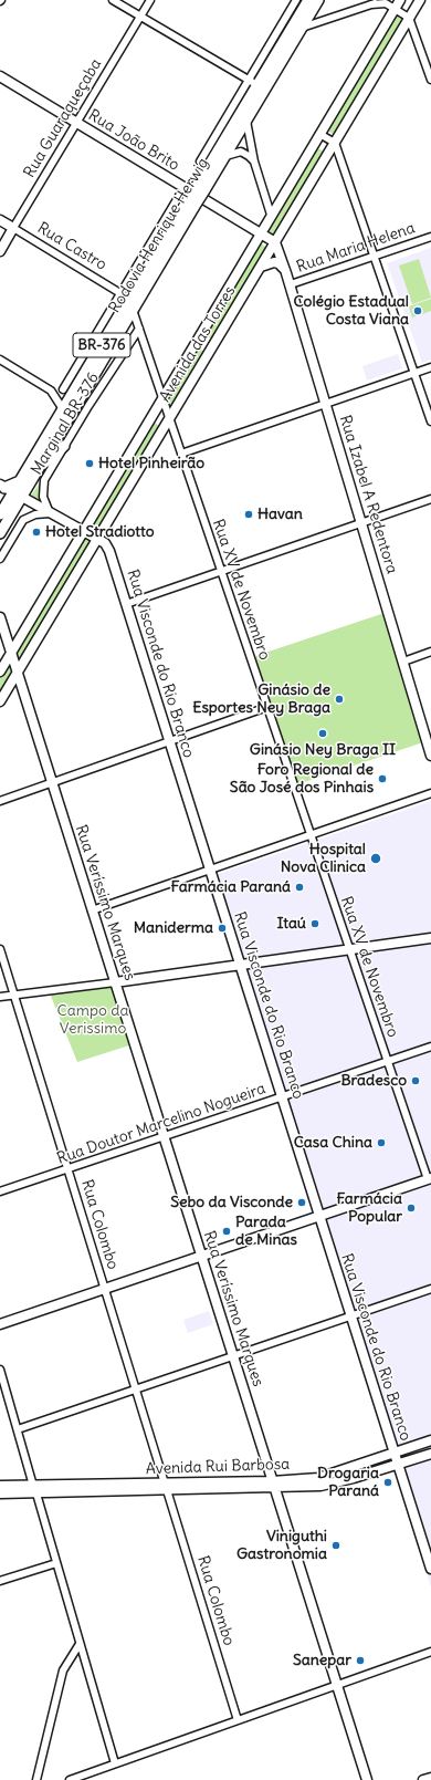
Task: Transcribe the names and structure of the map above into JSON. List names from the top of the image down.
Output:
{
  "streets": {
    "highway": ["Rodovia Henrique Herwig", "BR-376"],
    "main road": [
      "Rua Guaraqueçaba",
      "Rua João Brito",
      "Rua Castro",
      "Avenida das Torres",
      "Rua Izabel A Redentora",
      "Rua Visconde do Rio Branco",
      "Rua Veríssimo Marques",
      "Avenida Rui Barbosa"
    ],
    "street": [
      "Rua Maria Helena",
      "Marginal BR-376",
      "Rua XV de Novembro",
      "Rua Doutor Marcelino Nogueira",
      "Rua Colombo"
    ]
  },
  "crossings": [
    ["Rua Guaraqueçaba", "Rua João Brito"],
    ["Rua Guaraqueçaba", "Rua Castro"],
    ["Rua João Brito", "Avenida das Torres"],
    ["Rua João Brito", "Rua Izabel A Redentora"],
    ["Rodovia Henrique Herwig", "Rua Castro"],
    ["Rodovia Henrique Herwig", "Rua XV de Novembro"],
    ["Rodovia Henrique Herwig", "Rua Visconde do Rio Branco"],
    ["Rua Maria Helena", "Rua Izabel A Redentora"],
    ["Avenida das Torres", "Rua Izabel A Redentora"],
    ["Avenida das Torres", "Rua XV de Novembro"],
    ["Avenida das Torres", "Rua Visconde do Rio Branco"],
    ["Avenida das Torres", "Rua Veríssimo Marques"],
    ["Marginal BR-376", "Rua XV de Novembro"],
    ["Marginal BR-376", "Rua Visconde do Rio Branco"],
    ["Rua XV de Novembro", "Rua Doutor Marcelino Nogueira"],
    ["Rua Visconde do Rio Branco", "Rua Doutor Marcelino Nogueira"],
    ["Rua Visconde do Rio Branco", "Avenida Rui Barbosa"],
    ["Rua Veríssimo Marques", "Rua Doutor Marcelino Nogueira"],
    ["Rua Veríssimo Marques", "Avenida Rui Barbosa"],
    ["Rua Doutor Marcelino Nogueira", "Rua Colombo"],
    ["Rua Colombo", "Avenida Rui Barbosa"]
  ],
  "parks": ["Campo da Verissimo"],
  "places": [
    "Colégio Estadual Costa Viana",
    "Hotel Pinheirão",
    "Havan",
    "Hotel Stradiotto",
    "Ginásio de Esportes Ney Braga",
    "Ginásio Ney Braga II",
    "Foro Regional de São José dos Pinhais",
    "Hospital Nova Clinica",
    "Farmácia Paraná",
    "Itaú",
    "Maniderma",
    "Bradesco",
    "Casa China",
    "Sebo da Visconde",
    "Farmácia Popular",
    "Parada de Minas",
    "Drogaria Paraná",
    "Viniguthi Gastronomia",
    "Sanepar"
  ]
}
